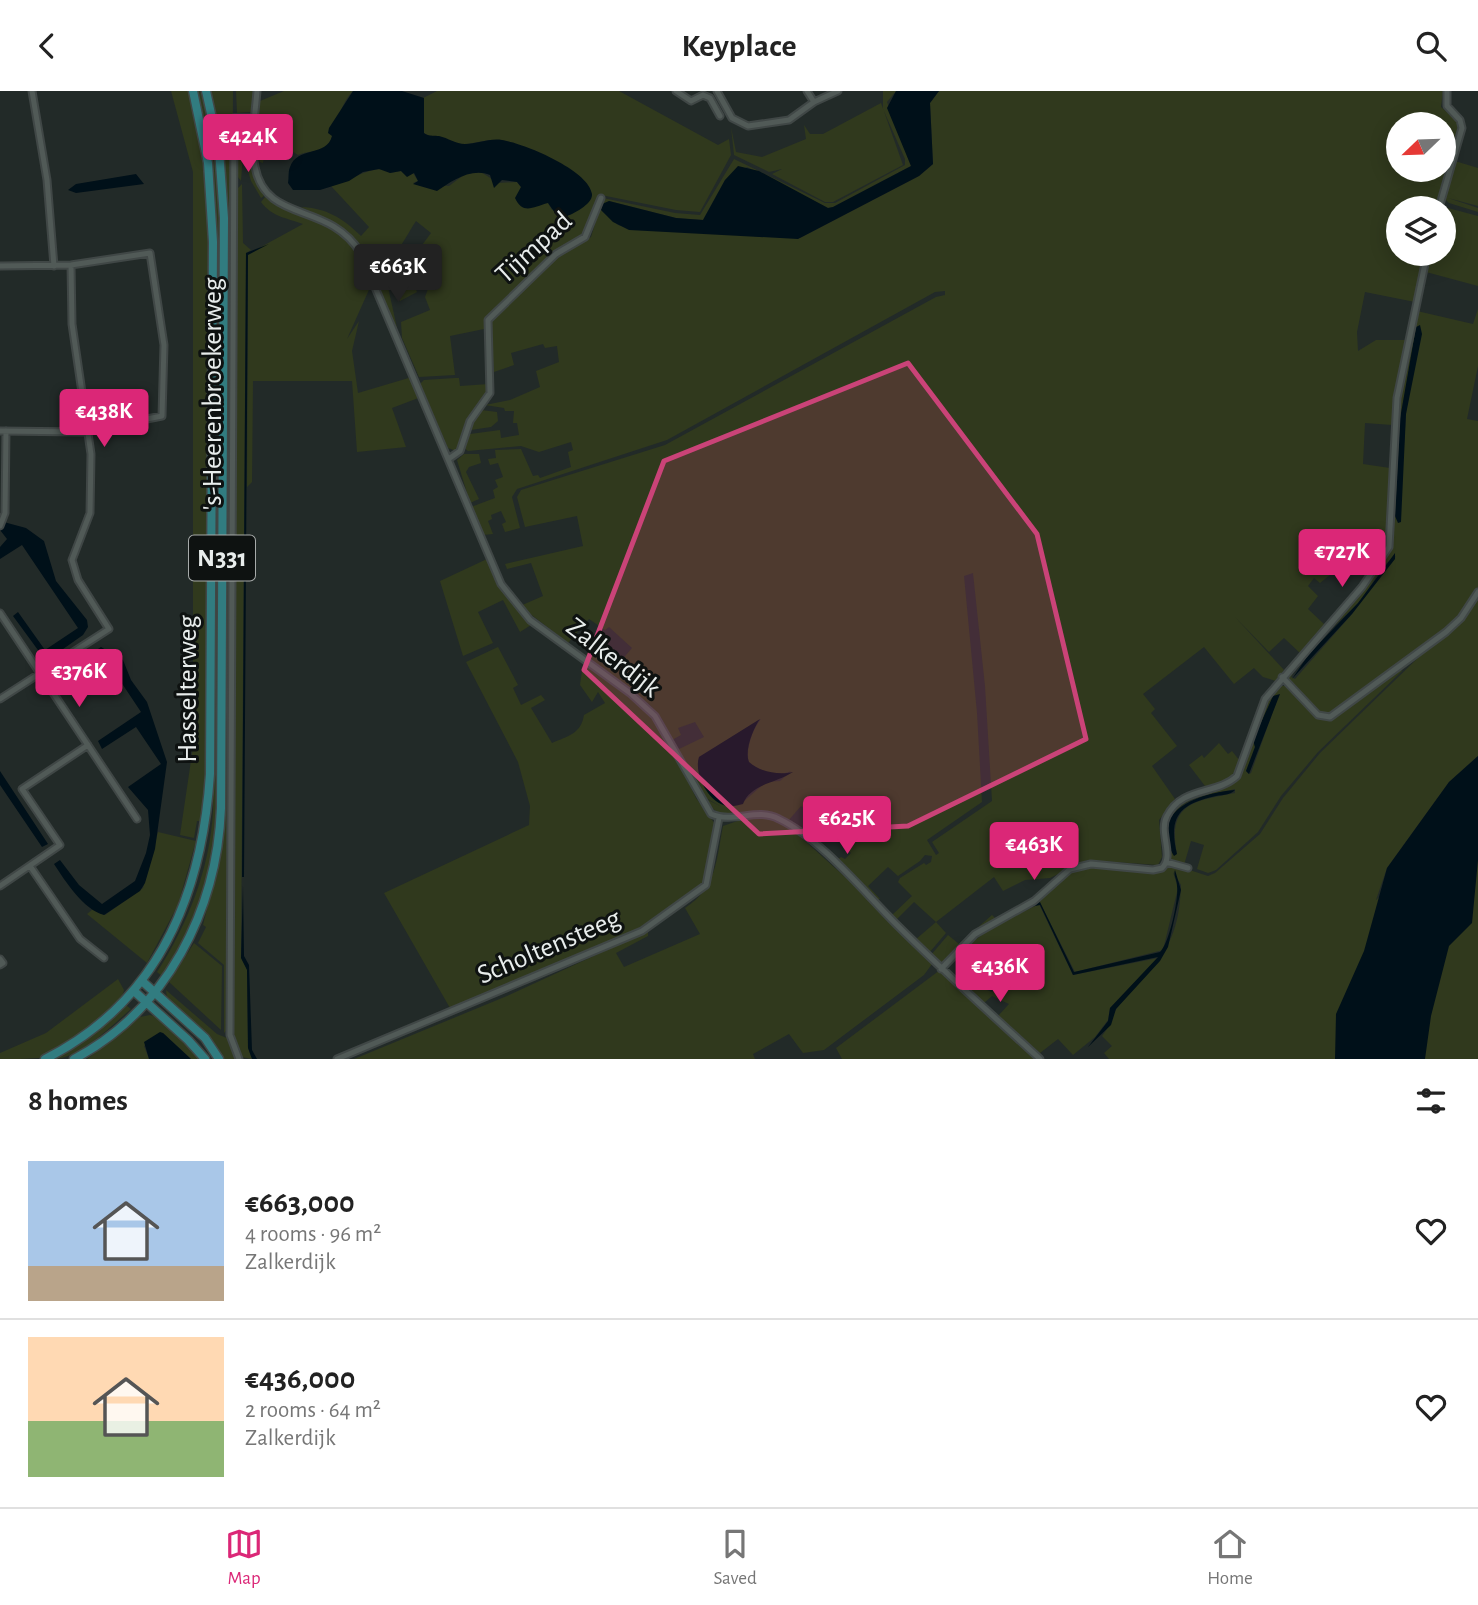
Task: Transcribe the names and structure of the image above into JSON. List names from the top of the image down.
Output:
{
  "streets": {
    "main road": ["N331", "Hasselterweg"],
    "street": [
      "Tijmpad",
      "'s-Heerenbroekerweg",
      "Zalkerdijk",
      "Scholtensteeg"
    ]
  },
  "crossings": [
    ["Tijmpad", "Zalkerdijk"],
    ["'s-Heerenbroekerweg", "Zalkerdijk"],
    ["Zalkerdijk", "Scholtensteeg"]
  ],
  "north": "bottom left",
  "page": {
    "header": "Keyplace",
    "price": [
      "€424K",
      "€663K",
      "€438K",
      "€727K",
      "€376K",
      "€625K",
      "€463K",
      "€436K"
    ],
    "heading": "8 homes",
    "list": [
      {
        "name": "€663,000",
        "note": "4 rooms · 96 m² · Zalkerdijk"
      },
      {
        "name": "€436,000",
        "note": "2 rooms · 64 m² · Zalkerdijk"
      }
    ],
    "tabs": ["Map", "Saved", "Home"]
  }
}
